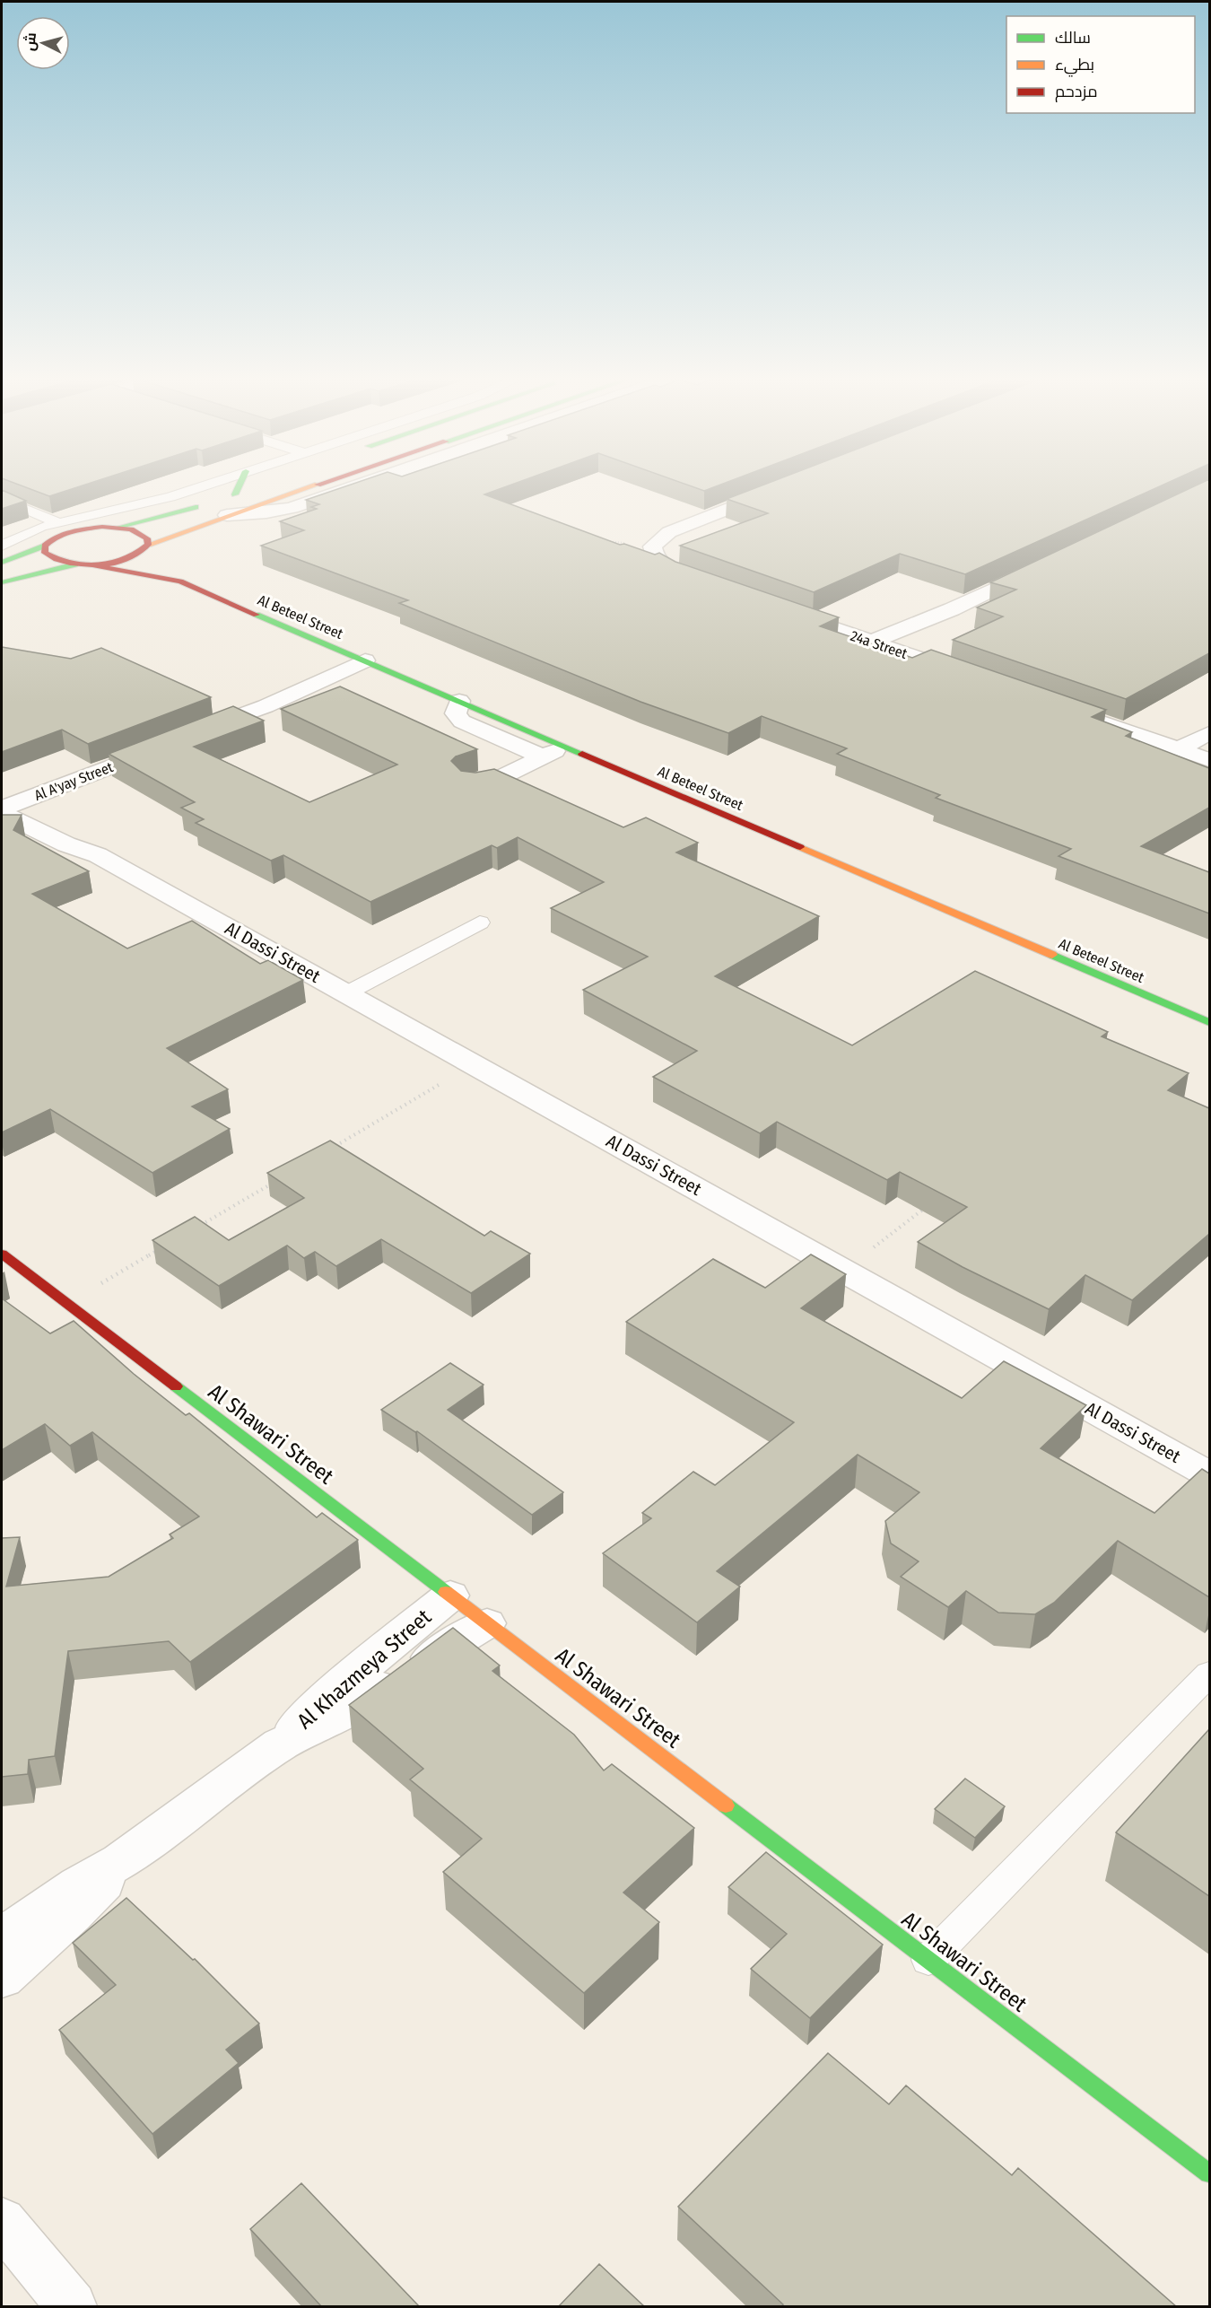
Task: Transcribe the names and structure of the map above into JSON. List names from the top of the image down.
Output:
{
  "streets": {
    "street": [
      "Al Beteel Street",
      "24a Street",
      "Al A'yay Street",
      "Al Dassi Street",
      "Al Shawari Street",
      "Al Khazmeya Street"
    ]
  },
  "crossings": [
    ["Al Beteel Street", "Al A'yay Street"],
    ["Al A'yay Street", "Al Dassi Street"],
    ["Al Shawari Street", "Al Khazmeya Street"]
  ],
  "legend": ["سالك", "بطيء", "مزدحم"],
  "north": "left"
}
